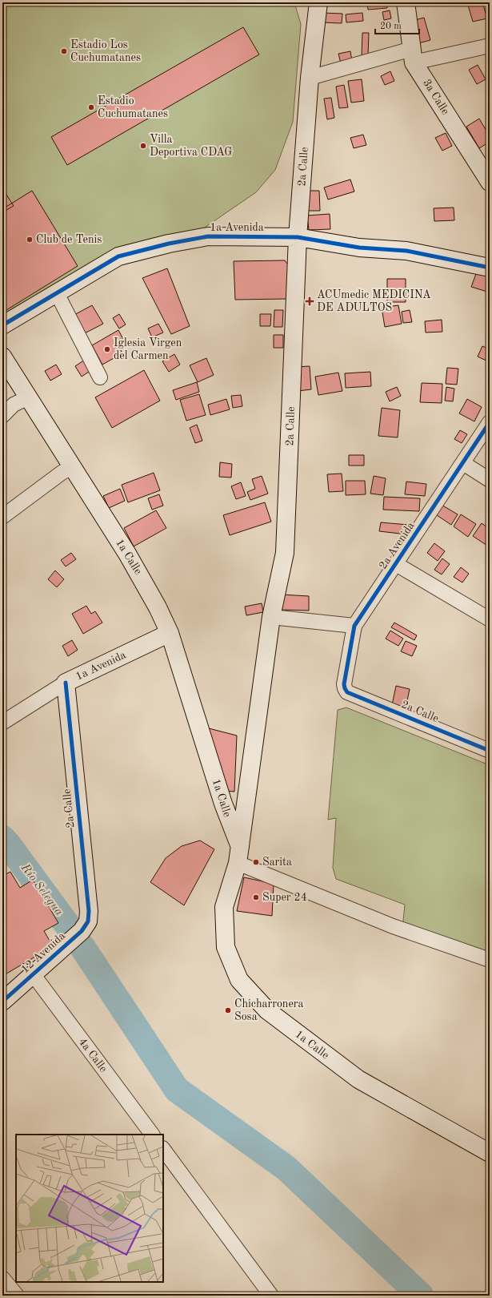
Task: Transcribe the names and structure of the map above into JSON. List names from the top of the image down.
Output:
{
  "streets": {
    "main road": [
      "3a Calle",
      "2a Calle",
      "1a Avenida",
      "1a Calle",
      "12 Avenida"
    ],
    "street": ["2a Avenida", "4a Calle"]
  },
  "crossings": [
    ["2a Calle", "1a Avenida"],
    ["2a Calle", "2a Avenida"],
    ["2a Calle", "1a Calle"],
    ["2a Calle", "12 Avenida"],
    ["1a Avenida", "1a Calle"],
    ["12 Avenida", "4a Calle"]
  ],
  "water": ["Río Selegua"],
  "places": {
    "other": [
      "Estadio Los Cuchumatanes",
      "Estadio Cuchumatanes",
      "Villa Deportiva CDAG",
      "Club de Tenis",
      "Iglesia Virgen del Carmen",
      "Sarita",
      "Super 24",
      "Chicharronera Sosa"
    ],
    "health": ["ACUmedic MEDICINA DE ADULTOS"]
  },
  "scale_bar": "20 m"
}
